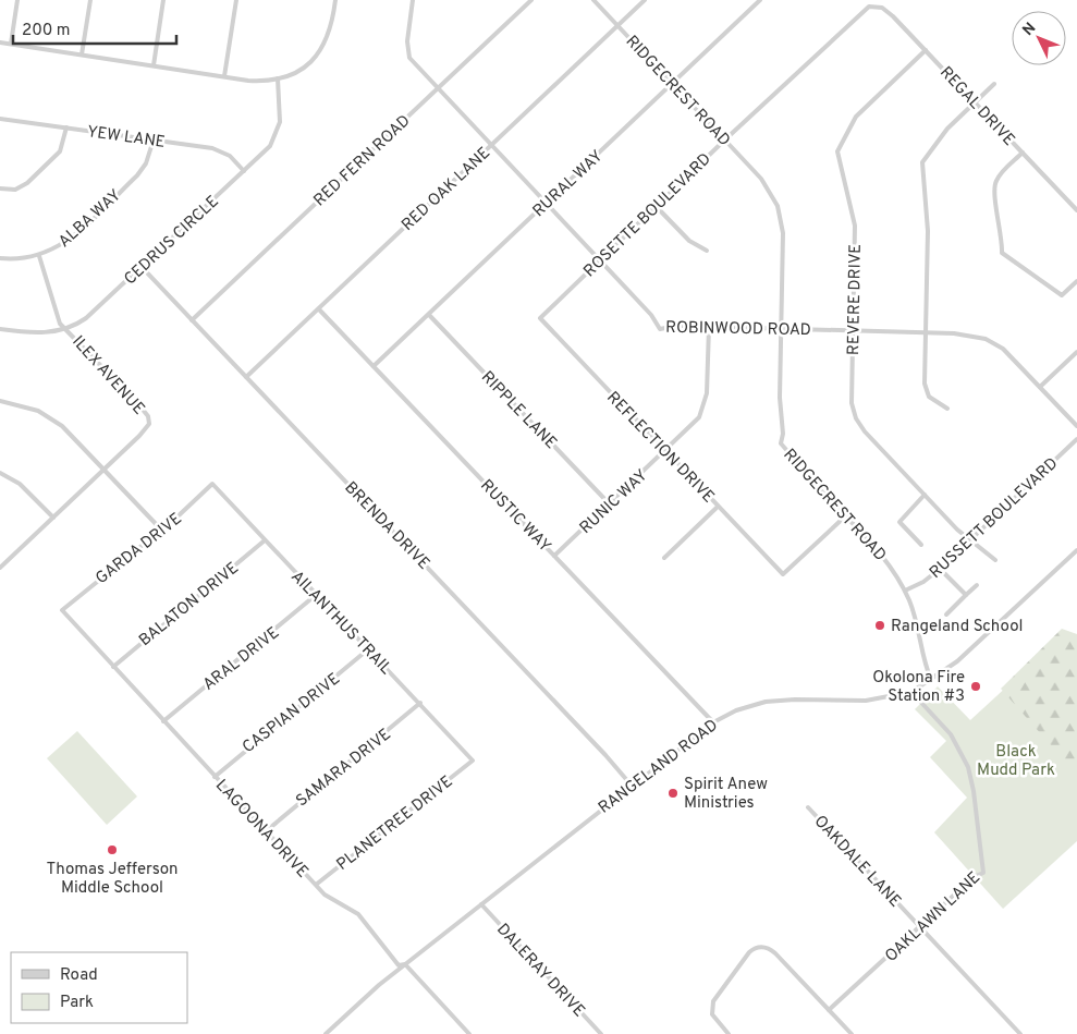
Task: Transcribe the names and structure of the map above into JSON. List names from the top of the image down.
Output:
{
  "streets": {
    "street": [
      "RIDGECREST ROAD",
      "REGAL DRIVE",
      "YEW LANE",
      "RED FERN ROAD",
      "RURAL WAY",
      "RED OAK LANE",
      "ROSETTE BOULEVARD",
      "ALBA WAY",
      "CEDRUS CIRCLE",
      "REVERE DRIVE",
      "ROBINWOOD ROAD",
      "ILEX AVENUE",
      "RIPPLE LANE",
      "REFLECTION DRIVE",
      "RUNIC WAY",
      "RUSTIC WAY",
      "RUSSETT BOULEVARD",
      "BRENDA DRIVE",
      "GARDA DRIVE",
      "BALATON DRIVE",
      "AILANTHUS TRAIL",
      "ARAL DRIVE",
      "CASPIAN DRIVE",
      "RANGELAND ROAD",
      "SAMARA DRIVE",
      "PLANETREE DRIVE",
      "LAGOONA DRIVE",
      "OAKDALE LANE",
      "OAKLAWN LANE",
      "DALERAY DRIVE"
    ]
  },
  "crossings": [
    ["RIDGECREST ROAD", "RURAL WAY"],
    ["RIDGECREST ROAD", "RED OAK LANE"],
    ["RIDGECREST ROAD", "ROSETTE BOULEVARD"],
    ["RIDGECREST ROAD", "ROBINWOOD ROAD"],
    ["RIDGECREST ROAD", "REFLECTION DRIVE"],
    ["RIDGECREST ROAD", "RUSSETT BOULEVARD"],
    ["RIDGECREST ROAD", "RANGELAND ROAD"],
    ["REGAL DRIVE", "ROSETTE BOULEVARD"],
    ["REGAL DRIVE", "REVERE DRIVE"],
    ["YEW LANE", "ALBA WAY"],
    ["YEW LANE", "CEDRUS CIRCLE"],
    ["RED FERN ROAD", "ROBINWOOD ROAD"],
    ["RED FERN ROAD", "BRENDA DRIVE"],
    ["RURAL WAY", "ROBINWOOD ROAD"],
    ["RURAL WAY", "RIPPLE LANE"],
    ["RURAL WAY", "RUSTIC WAY"],
    ["RED OAK LANE", "ROBINWOOD ROAD"],
    ["RED OAK LANE", "RUSTIC WAY"],
    ["RED OAK LANE", "BRENDA DRIVE"],
    ["ROSETTE BOULEVARD", "ROBINWOOD ROAD"],
    ["ROSETTE BOULEVARD", "REFLECTION DRIVE"],
    ["ALBA WAY", "ILEX AVENUE"],
    ["CEDRUS CIRCLE", "ILEX AVENUE"],
    ["CEDRUS CIRCLE", "BRENDA DRIVE"],
    ["REVERE DRIVE", "ROBINWOOD ROAD"],
    ["REVERE DRIVE", "RUSSETT BOULEVARD"],
    ["ROBINWOOD ROAD", "RUNIC WAY"],
    ["RIPPLE LANE", "RUNIC WAY"],
    ["REFLECTION DRIVE", "RUNIC WAY"],
    ["RUNIC WAY", "RUSTIC WAY"],
    ["RUSTIC WAY", "RANGELAND ROAD"],
    ["BRENDA DRIVE", "RANGELAND ROAD"],
    ["GARDA DRIVE", "AILANTHUS TRAIL"],
    ["GARDA DRIVE", "LAGOONA DRIVE"],
    ["BALATON DRIVE", "AILANTHUS TRAIL"],
    ["BALATON DRIVE", "LAGOONA DRIVE"],
    ["AILANTHUS TRAIL", "ARAL DRIVE"],
    ["AILANTHUS TRAIL", "CASPIAN DRIVE"],
    ["AILANTHUS TRAIL", "SAMARA DRIVE"],
    ["AILANTHUS TRAIL", "PLANETREE DRIVE"],
    ["ARAL DRIVE", "LAGOONA DRIVE"],
    ["CASPIAN DRIVE", "LAGOONA DRIVE"],
    ["RANGELAND ROAD", "LAGOONA DRIVE"],
    ["RANGELAND ROAD", "OAKLAWN LANE"],
    ["RANGELAND ROAD", "DALERAY DRIVE"],
    ["SAMARA DRIVE", "LAGOONA DRIVE"],
    ["PLANETREE DRIVE", "LAGOONA DRIVE"],
    ["OAKDALE LANE", "OAKLAWN LANE"]
  ],
  "parks": ["Black Mudd Park"],
  "places": [
    "Rangeland School",
    "Okolona Fire Station #3",
    "Spirit Anew Ministries",
    "Thomas Jefferson Middle School"
  ],
  "legend": ["Road", "Park"],
  "scale_bar": "200 m",
  "north": "top left"
}
